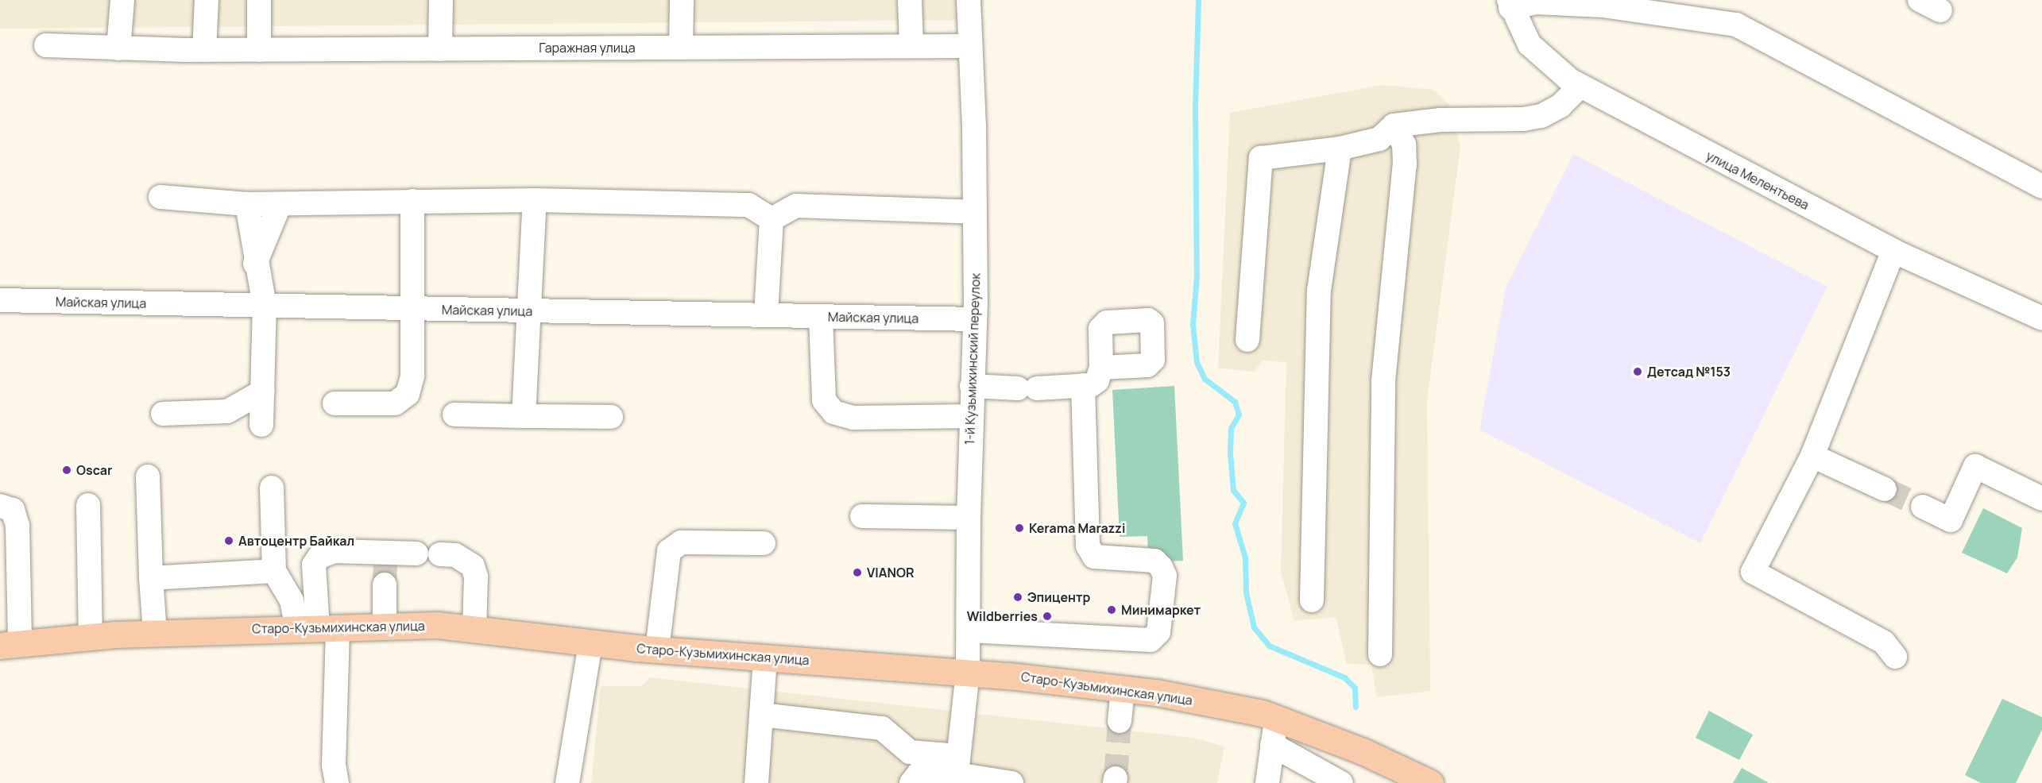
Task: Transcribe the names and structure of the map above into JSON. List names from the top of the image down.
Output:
{
  "streets": {
    "main road": ["Старо-Кузьмихинская улица"],
    "street": [
      "Гаражная улица",
      "улица Мелентьева",
      "Майская улица",
      "1-й Кузьмихинский переулок"
    ]
  },
  "crossings": [
    ["Гаражная улица", "1-й Кузьмихинский переулок"],
    ["Майская улица", "1-й Кузьмихинский переулок"],
    ["1-й Кузьмихинский переулок", "Старо-Кузьмихинская улица"]
  ],
  "places": [
    "Детсад №153",
    "Oscar",
    "Kerama Marazzi",
    "Автоцентр Байкал",
    "VIANOR",
    "Эпицентр",
    "Минимаркет",
    "Wildberries"
  ]
}
